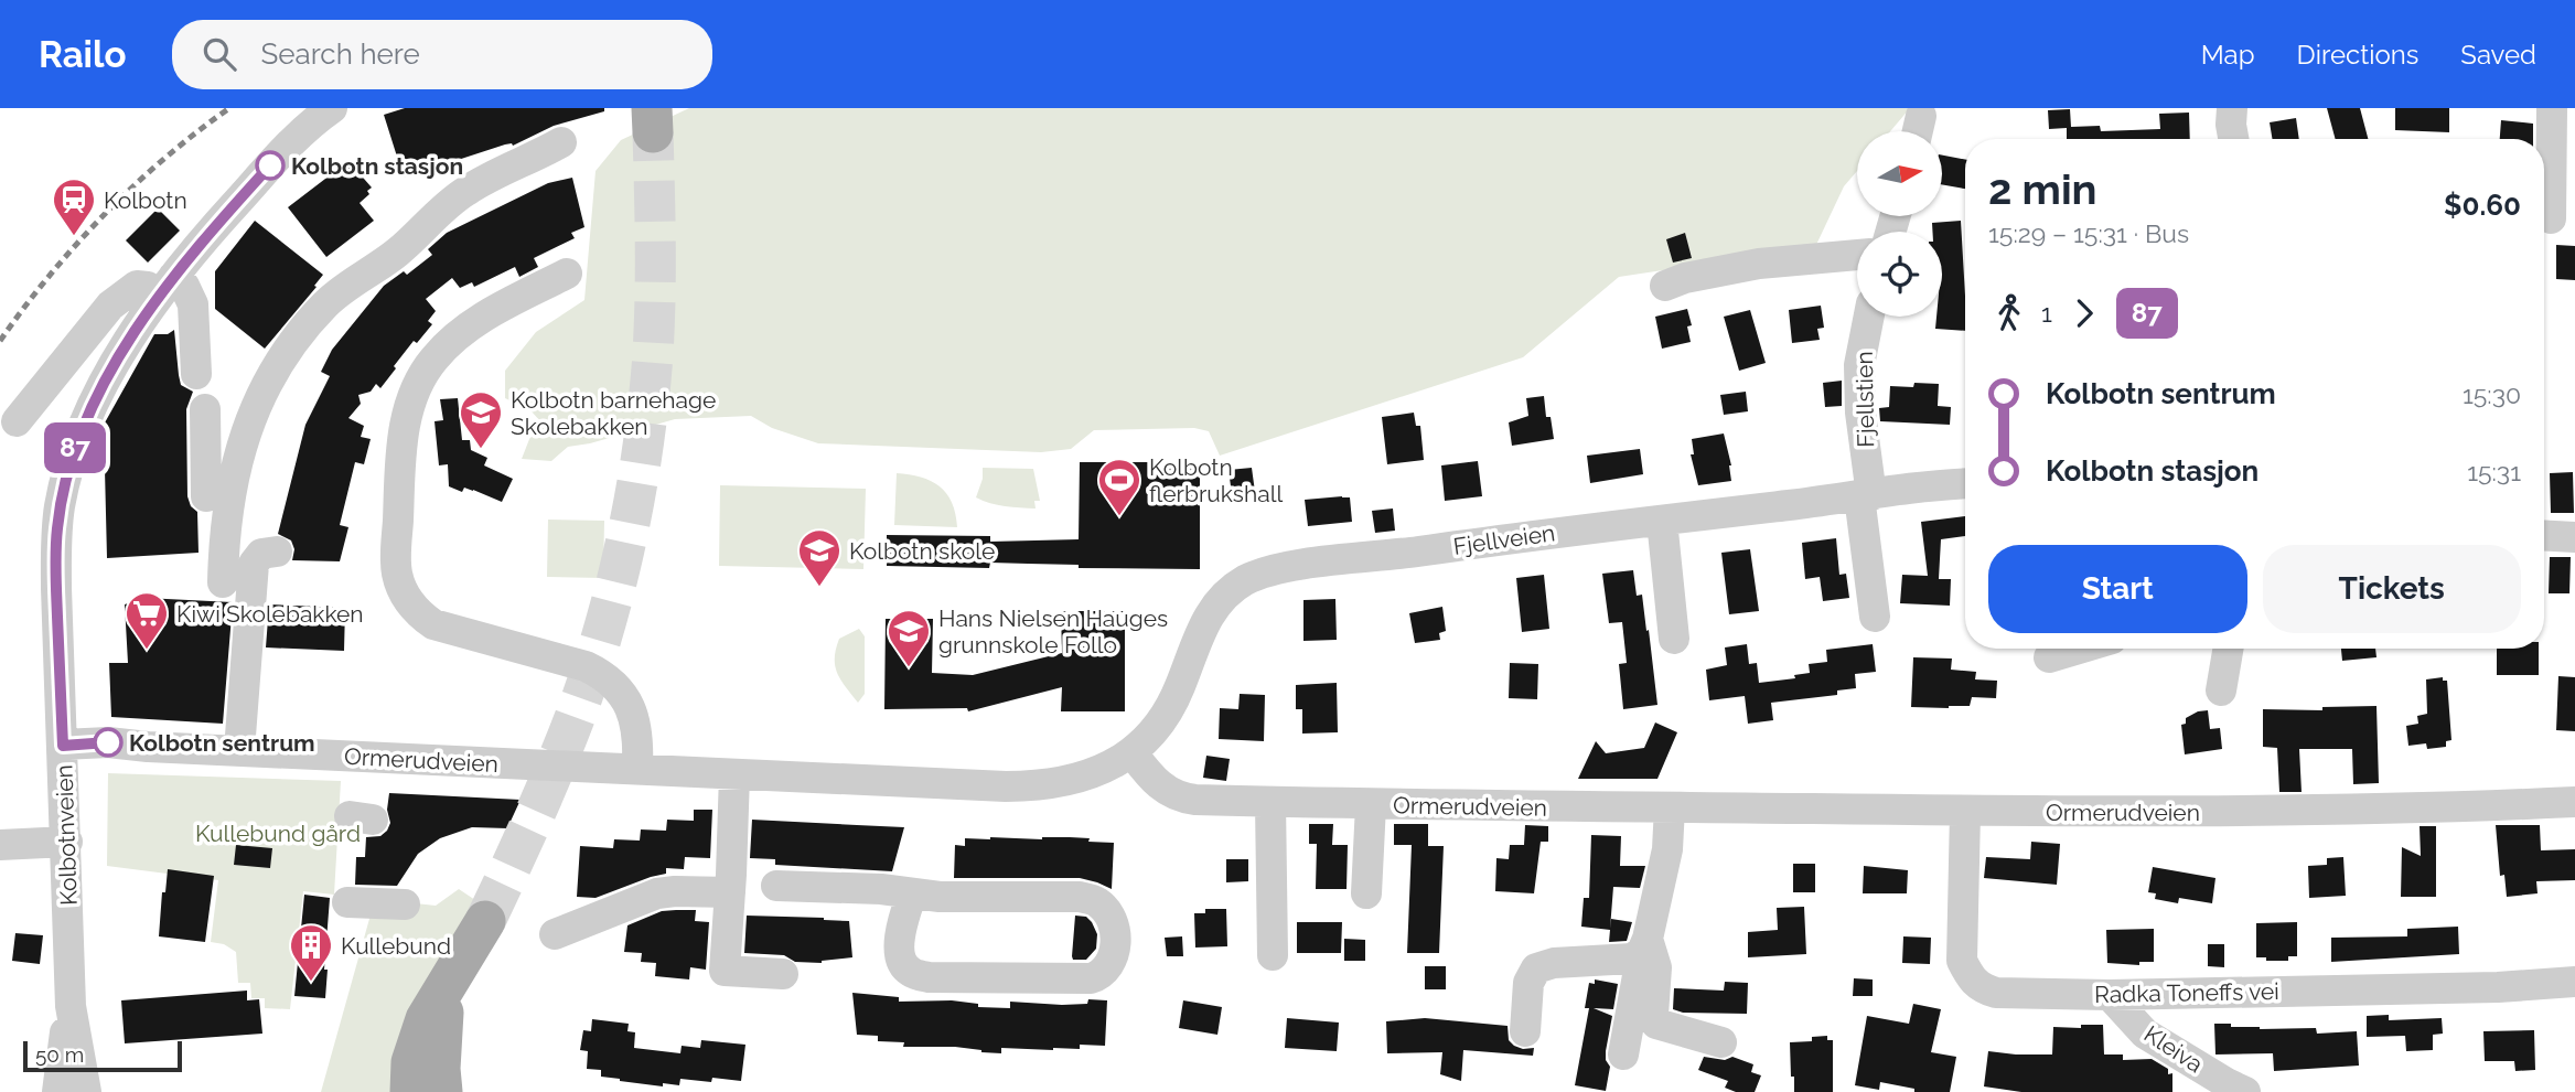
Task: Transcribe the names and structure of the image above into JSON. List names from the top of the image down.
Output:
{
  "streets": {
    "street": [
      "Fjellstien",
      "Fjellveien",
      "Ormerudveien",
      "Kolbotnveien",
      "Radka Toneffs vei",
      "Kleiva"
    ]
  },
  "crossings": [
    ["Fjellstien", "Fjellveien"],
    ["Fjellveien", "Ormerudveien"],
    ["Ormerudveien", "Kolbotnveien"],
    ["Ormerudveien", "Radka Toneffs vei"],
    ["Radka Toneffs vei", "Kleiva"]
  ],
  "parks": ["Kullebund gård"],
  "places": {
    "other": ["Kolbotn stasjon", "Kolbotn sentrum"],
    "station": ["Kolbotn"],
    "school or university": ["Kolbotn barnehage Skolebakken", "Kolbotn skole", "Hans Nielsen Hauges grunnskole Follo"],
    "sports": ["Kolbotn flerbrukshall"],
    "supermarket": ["Kiwi Skolebakken"],
    "building": ["Kullebund"]
  },
  "lines": ["bus line 87"],
  "scale_bar": "50 m",
  "north": "right",
  "page": {
    "header": "Railo",
    "search": "Search here",
    "nav": ["Map", "Directions", "Saved"],
    "on_map": "87",
    "heading": ["2 min", "15:29 – 15:31 · Bus", "$0.60"],
    "legs": ["1", "87"],
    "list": [
      {
        "name": "Kolbotn sentrum",
        "value": "15:30"
      },
      {
        "name": "Kolbotn stasjon",
        "value": "15:31"
      }
    ],
    "buttons": ["Start", "Tickets"],
    "scale": "50 m"
  }
}
